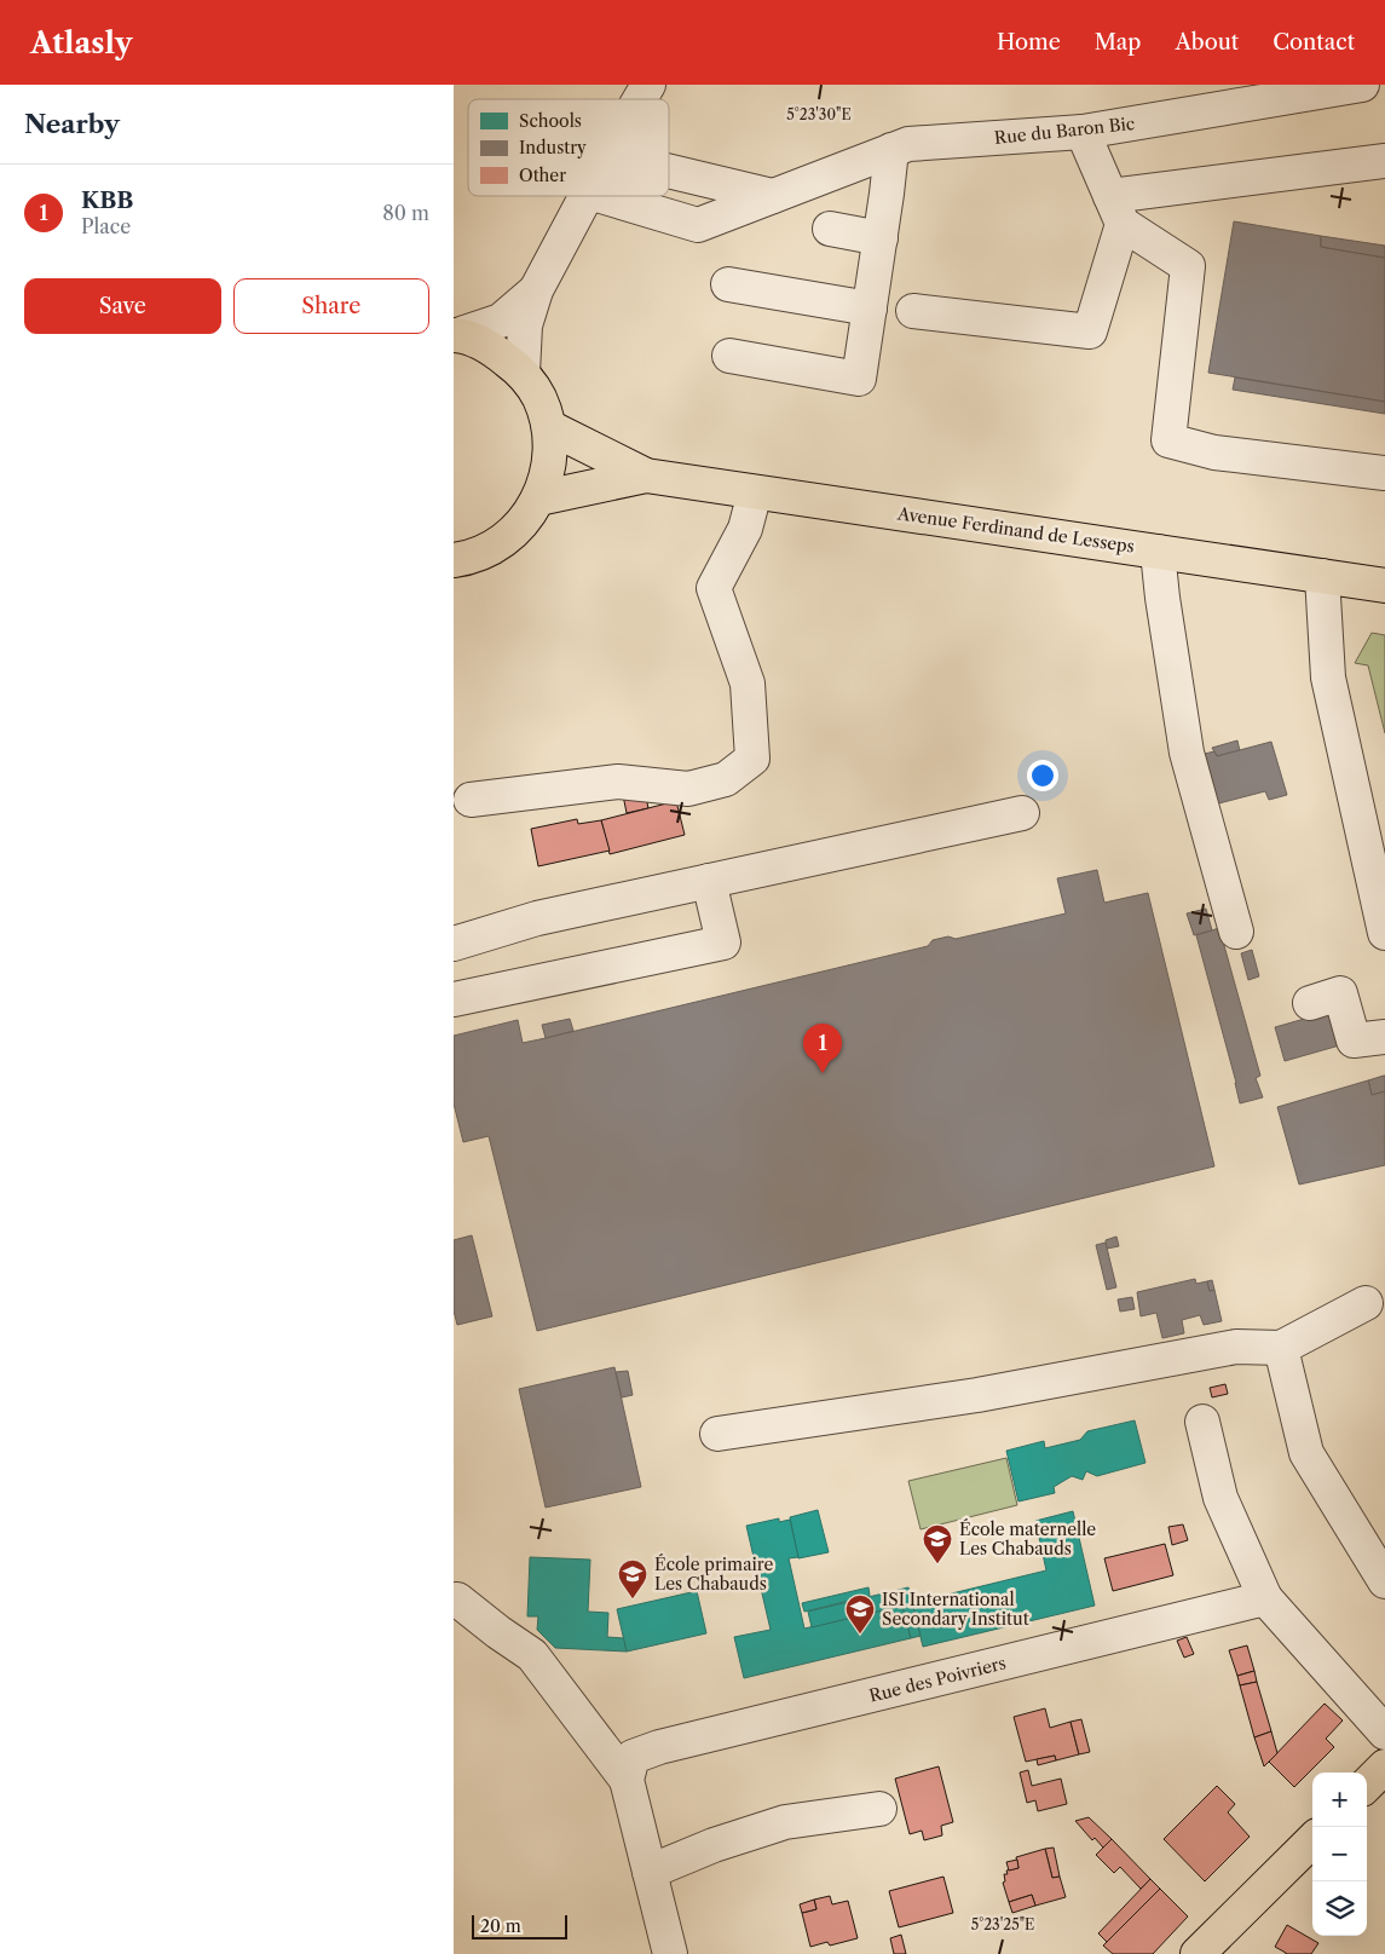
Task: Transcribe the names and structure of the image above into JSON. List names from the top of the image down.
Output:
{
  "streets": {
    "main road": ["Avenue Ferdinand de Lesseps"],
    "street": ["Rue du Baron Bic", "Rue des Poivriers"]
  },
  "places": {
    "school or university": ["École maternelle Les Chabauds", "École primaire Les Chabauds", "ISI International Secondary Institut"]
  },
  "legend": ["Schools", "Industry", "Other"],
  "scale_bar": "20 m",
  "page": {
    "header": "Atlasly",
    "nav": [
      "Home",
      "Map",
      "About",
      "Contact"
    ],
    "heading": "Nearby",
    "list": [
      {
        "mark": "1",
        "name": "KBB",
        "note": "Place",
        "value": "80 m"
      }
    ],
    "buttons": ["Save", "Share"],
    "pins": "1",
    "map_buttons": ["+", "−"],
    "scale": "20 m"
  },
  "coordinates": ["5°23'30\"E", "5°23'25\"E"]
}
